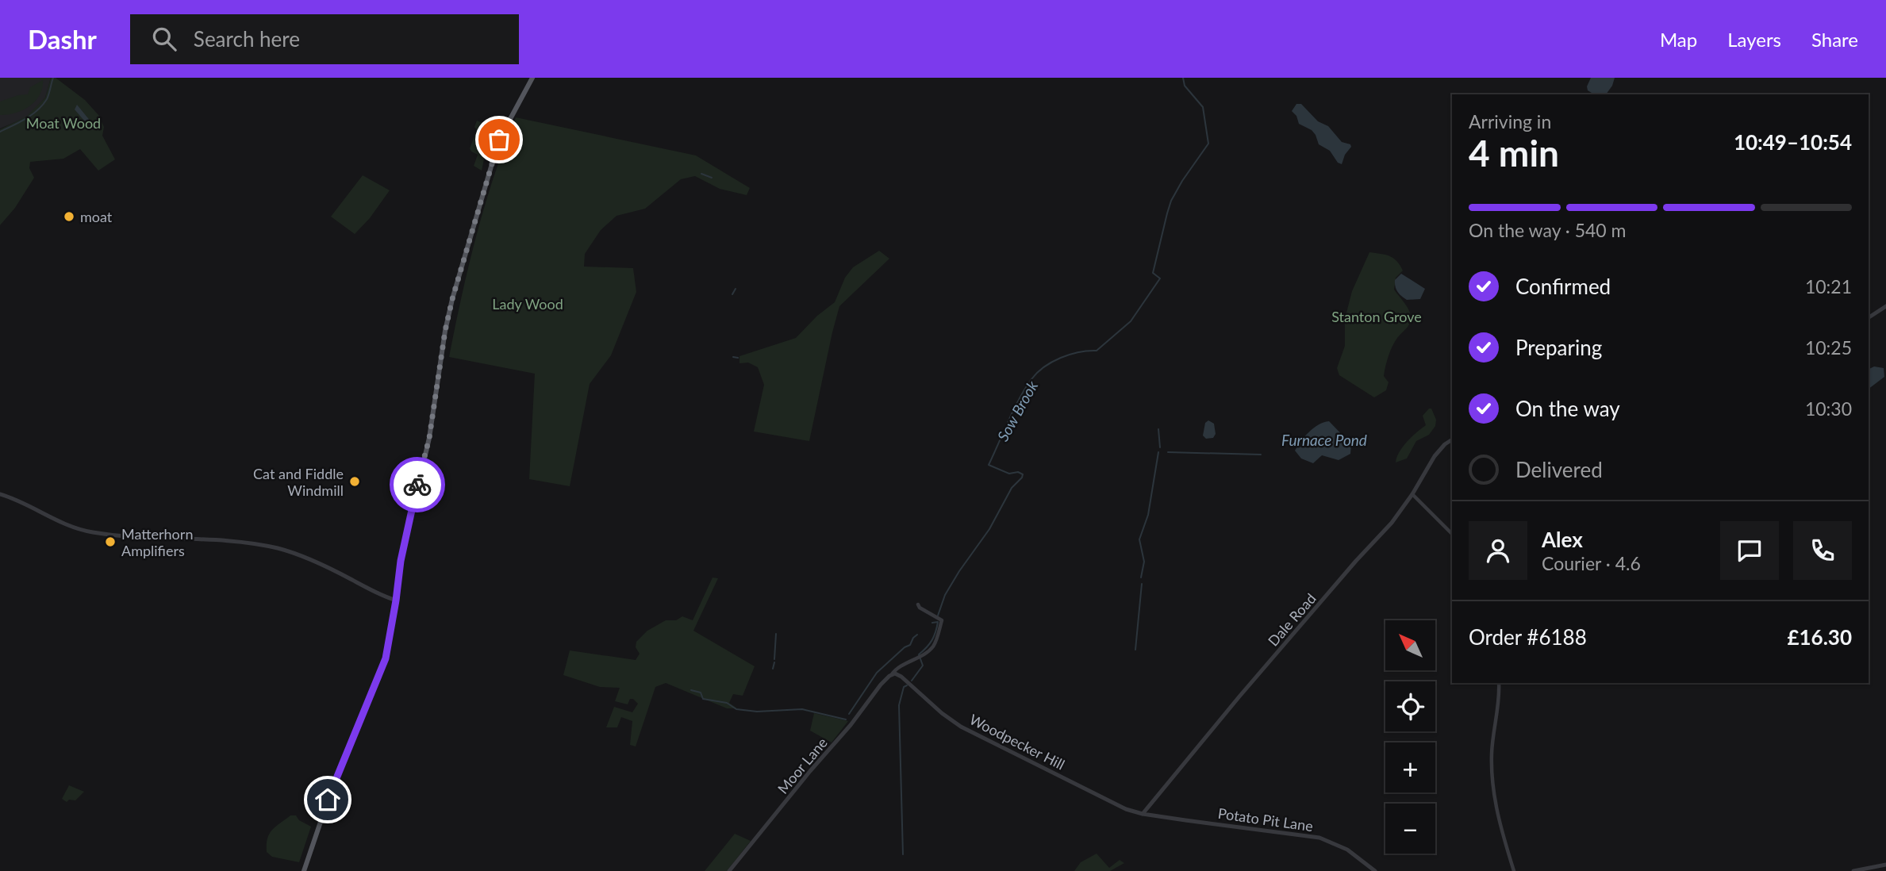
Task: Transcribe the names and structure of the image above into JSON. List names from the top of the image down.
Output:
{
  "streets": {
    "street": [
      "Dale Road",
      "Woodpecker Hill",
      "Moor Lane",
      "Potato Pit Lane"
    ]
  },
  "crossings": [
    ["Dale Road", "Woodpecker Hill"],
    ["Dale Road", "Potato Pit Lane"],
    ["Woodpecker Hill", "Moor Lane"],
    ["Woodpecker Hill", "Potato Pit Lane"]
  ],
  "water": ["Sow Brook", "Furnace Pond"],
  "parks": ["Moat Wood", "Lady Wood", "Stanton Grove"],
  "places": ["moat", "Cat and Fiddle Windmill", "Matterhorn Amplifiers"],
  "north": "top left",
  "page": {
    "header": "Dashr",
    "search": "Search here",
    "nav": ["Map", "Layers", "Share"],
    "heading": ["4 min", "Arriving in", "10:49–10:54"],
    "panel": [
      "Alex",
      "Courier · 4.6",
      "Order #6188",
      "£16.30"
    ],
    "bar": "On the way · 540 m",
    "list": [
      ["Confirmed", "10:21"],
      ["Preparing", "10:25"],
      ["On the way", "10:30"],
      "Delivered"
    ],
    "map_buttons": ["+", "−"]
  }
}
